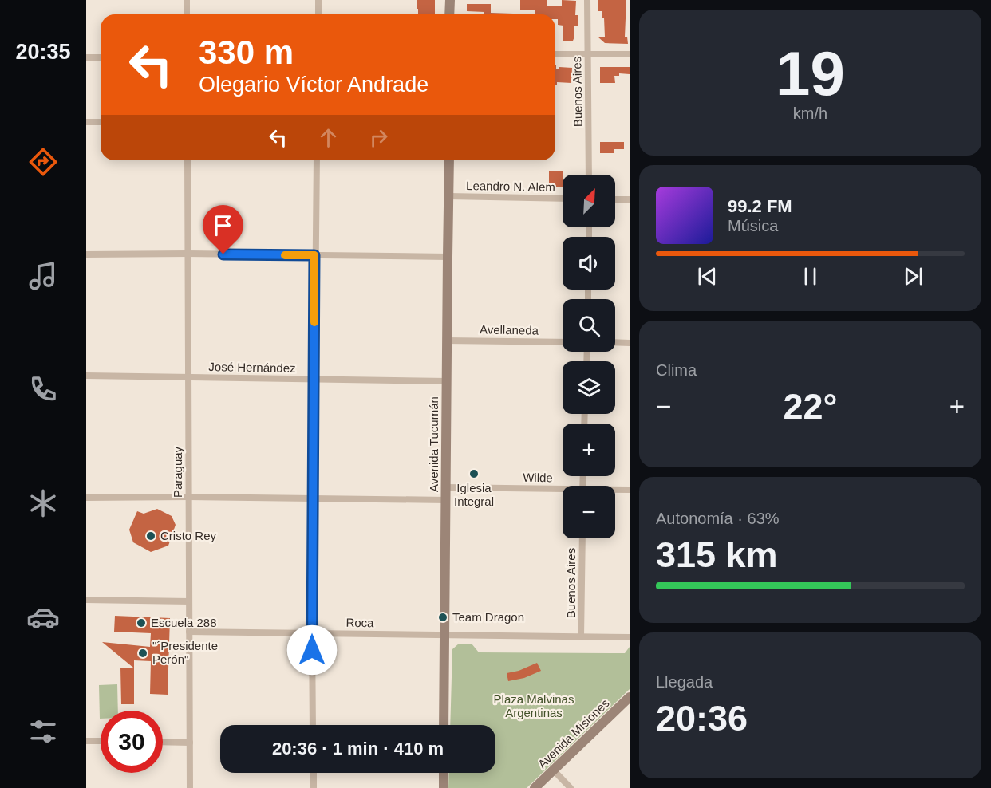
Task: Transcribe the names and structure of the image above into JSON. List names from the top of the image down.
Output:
{
  "streets": {
    "main road": ["Avenida Tucumán", "Avenida Misiones"],
    "street": [
      "Buenos Aires",
      "Leandro N. Alem",
      "Avellaneda",
      "José Hernández",
      "Paraguay",
      "Wilde",
      "Roca"
    ]
  },
  "crossings": [
    ["Buenos Aires", "Roca"],
    ["Leandro N. Alem", "Avenida Tucumán"],
    ["Avellaneda", "Avenida Tucumán"],
    ["José Hernández", "Avenida Tucumán"],
    ["José Hernández", "Paraguay"],
    ["Avenida Tucumán", "Wilde"],
    ["Avenida Tucumán", "Roca"],
    ["Paraguay", "Roca"]
  ],
  "parks": ["Plaza Malvinas Argentinas"],
  "places": [
    "Iglesia Integral",
    "Cristo Rey",
    "Team Dragon",
    "Escuela 288",
    "\"´Presidente Perón\""
  ],
  "north": "top right",
  "page": {
    "tabs": "20:35",
    "tile": [
      ["19", "km/h"],
      "Clima",
      ["Autonomía · 63%", "315 km"],
      ["Llegada", "20:36"]
    ],
    "turn": ["330 m", "Olegario Víctor Andrade"],
    "map_buttons": ["+", "−"],
    "song": ["99.2 FM", "Música"],
    "heat": ["−", "22°", "+"],
    "limit": "30",
    "trip": "20:36 · 1 min · 410 m"
  }
}
